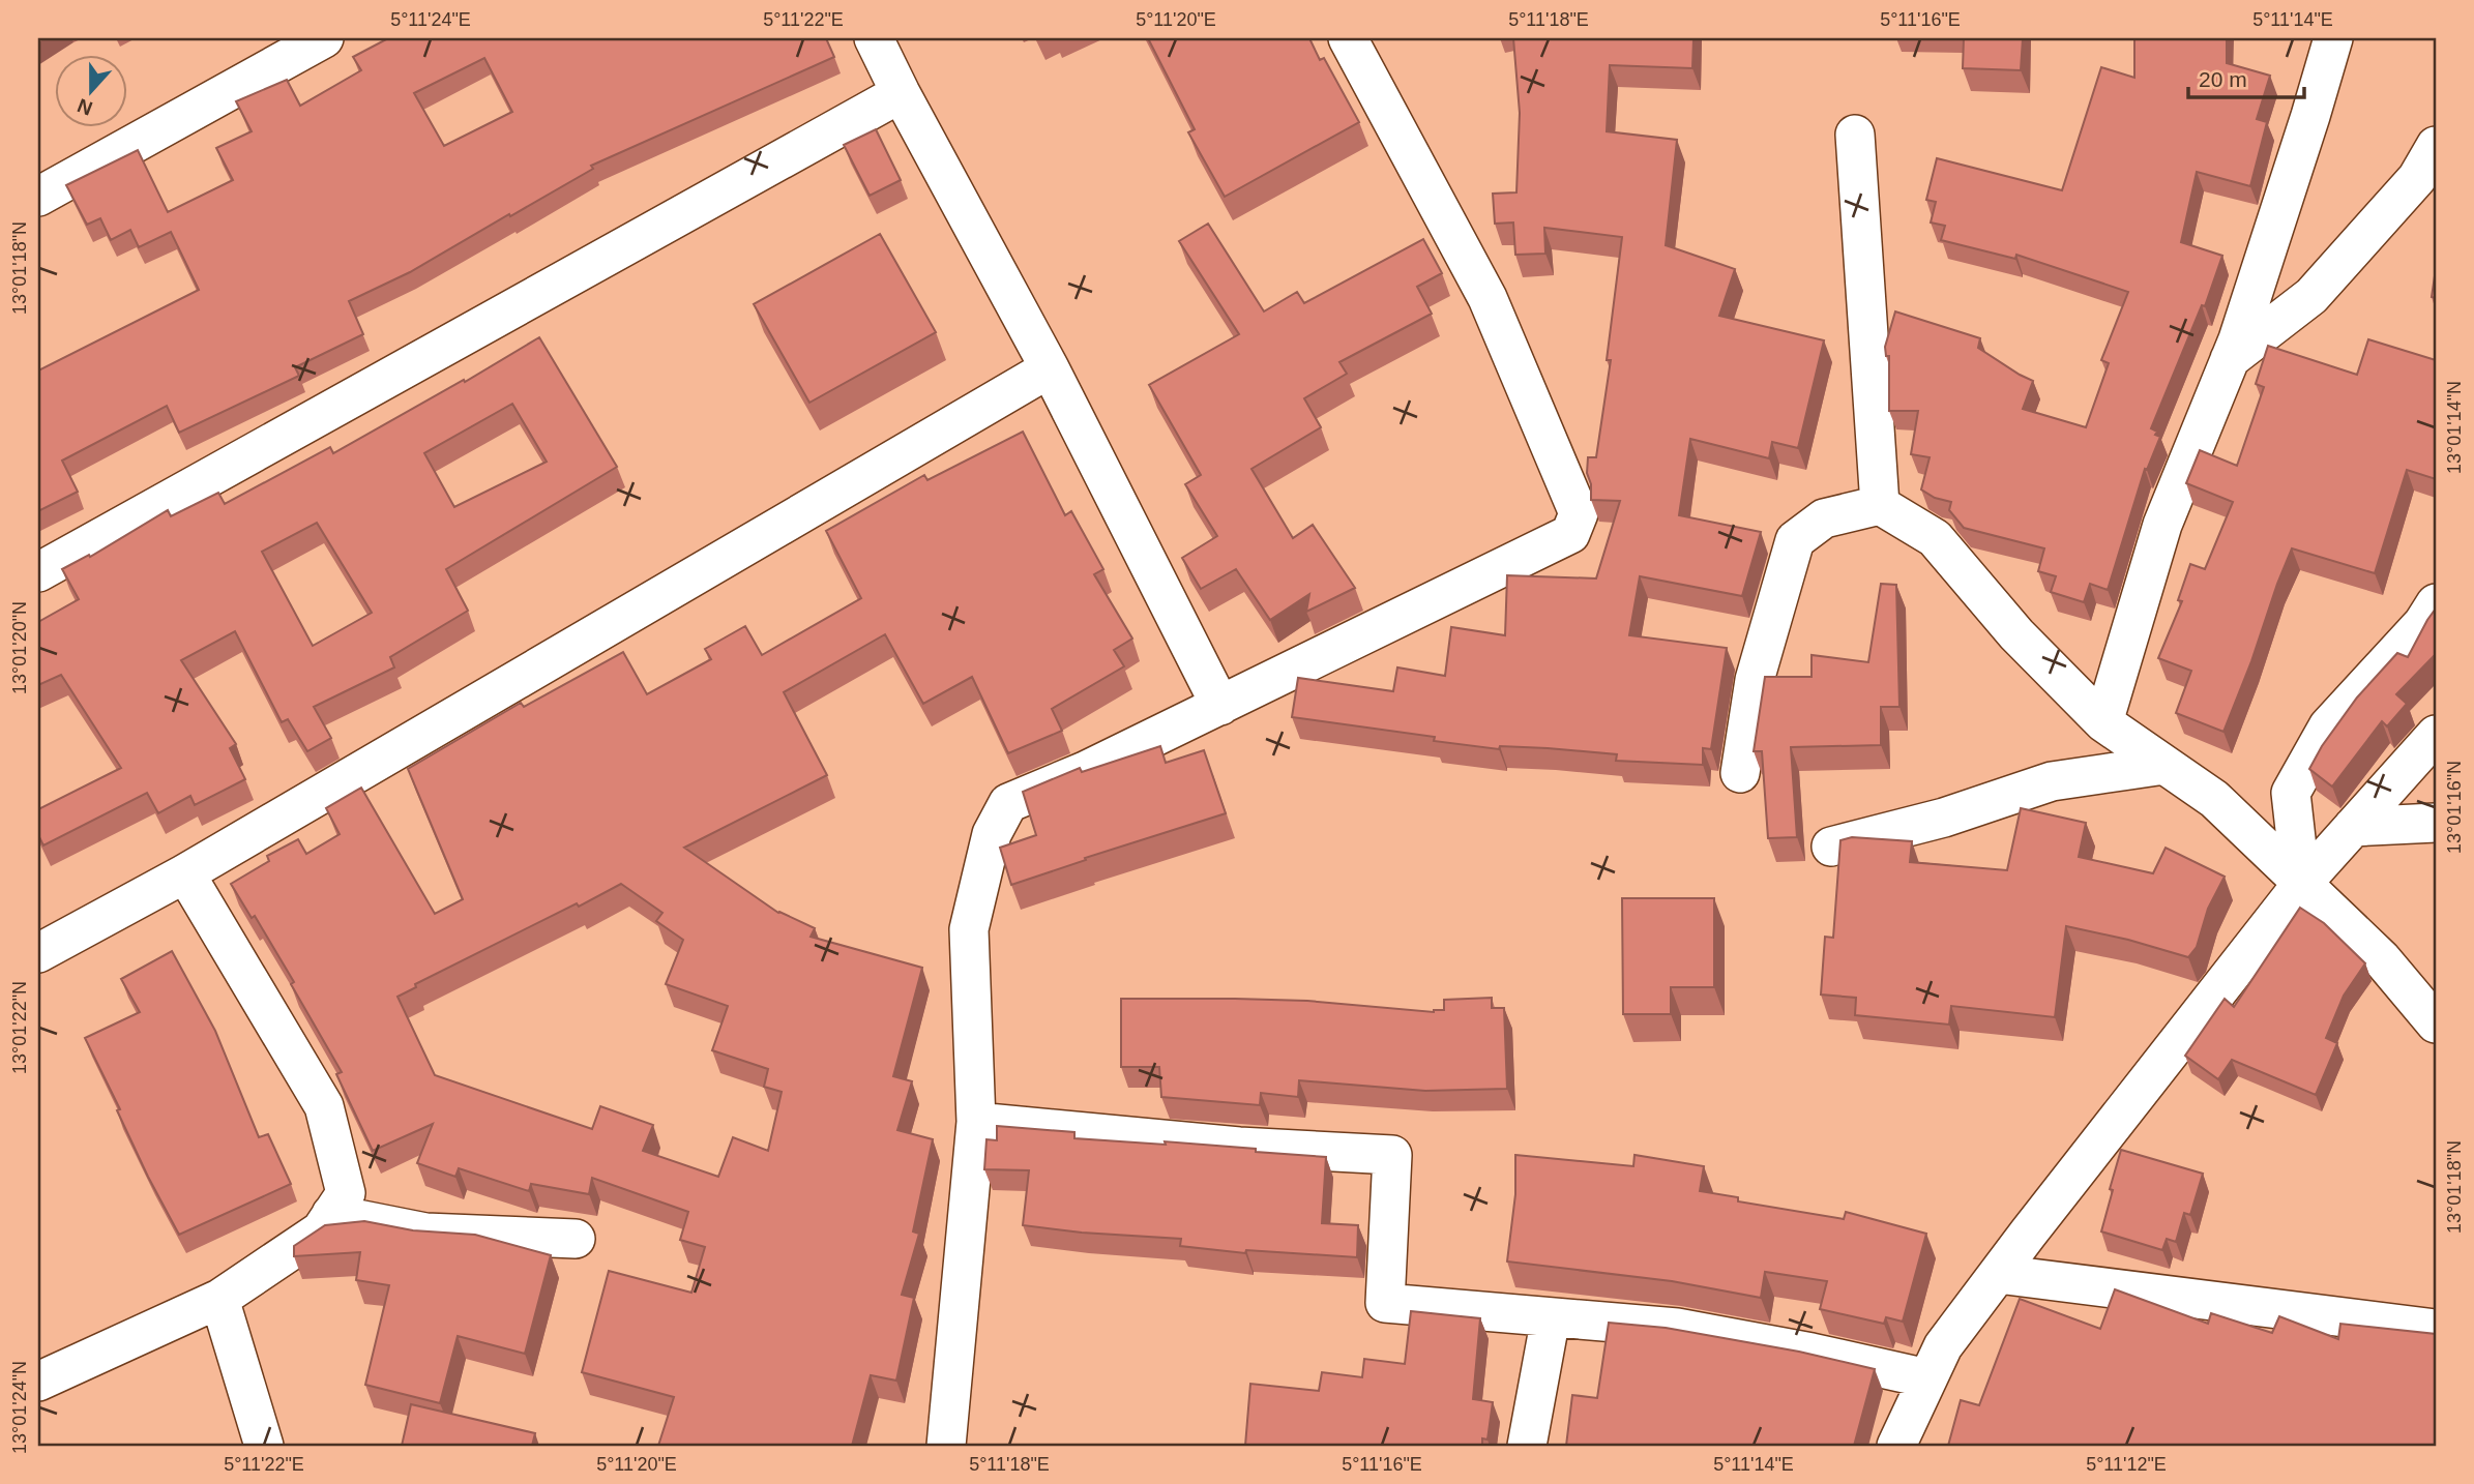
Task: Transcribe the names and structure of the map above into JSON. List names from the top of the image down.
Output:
{
  "scale_bar": "20 m",
  "north": "bottom",
  "coordinates": [
    "5°11'24\"E",
    "5°11'22\"E",
    "5°11'20\"E",
    "5°11'18\"E",
    "5°11'16\"E",
    "5°11'14\"E",
    "13°01'18\"N",
    "13°01'14\"N",
    "13°01'20\"N",
    "13°01'16\"N",
    "13°01'22\"N",
    "13°01'24\"N",
    "5°11'12\"E"
  ]
}
